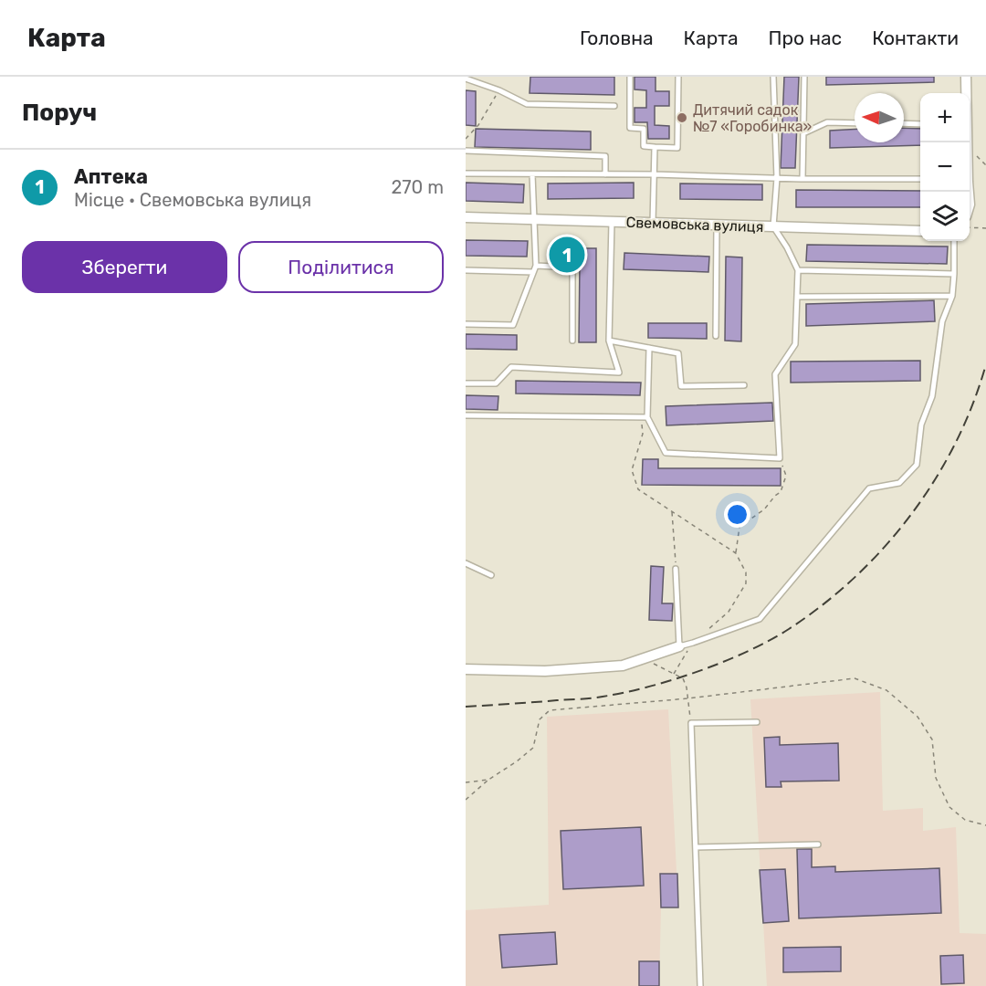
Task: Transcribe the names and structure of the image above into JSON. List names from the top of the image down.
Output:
{
  "streets": {
    "street": ["Свемовська вулиця"]
  },
  "places": ["Дитячий садок №7 «Горобинка»"],
  "north": "left",
  "page": {
    "header": "Карта",
    "nav": [
      "Головна",
      "Карта",
      "Про нас",
      "Контакти"
    ],
    "heading": "Поруч",
    "map_buttons": ["+", "−"],
    "list": [
      {
        "mark": "1",
        "name": "Аптека",
        "note": "Місце · Свемовська вулиця",
        "value": "270 m"
      }
    ],
    "buttons": ["Зберегти", "Поділитися"],
    "pins": "1"
  }
}
